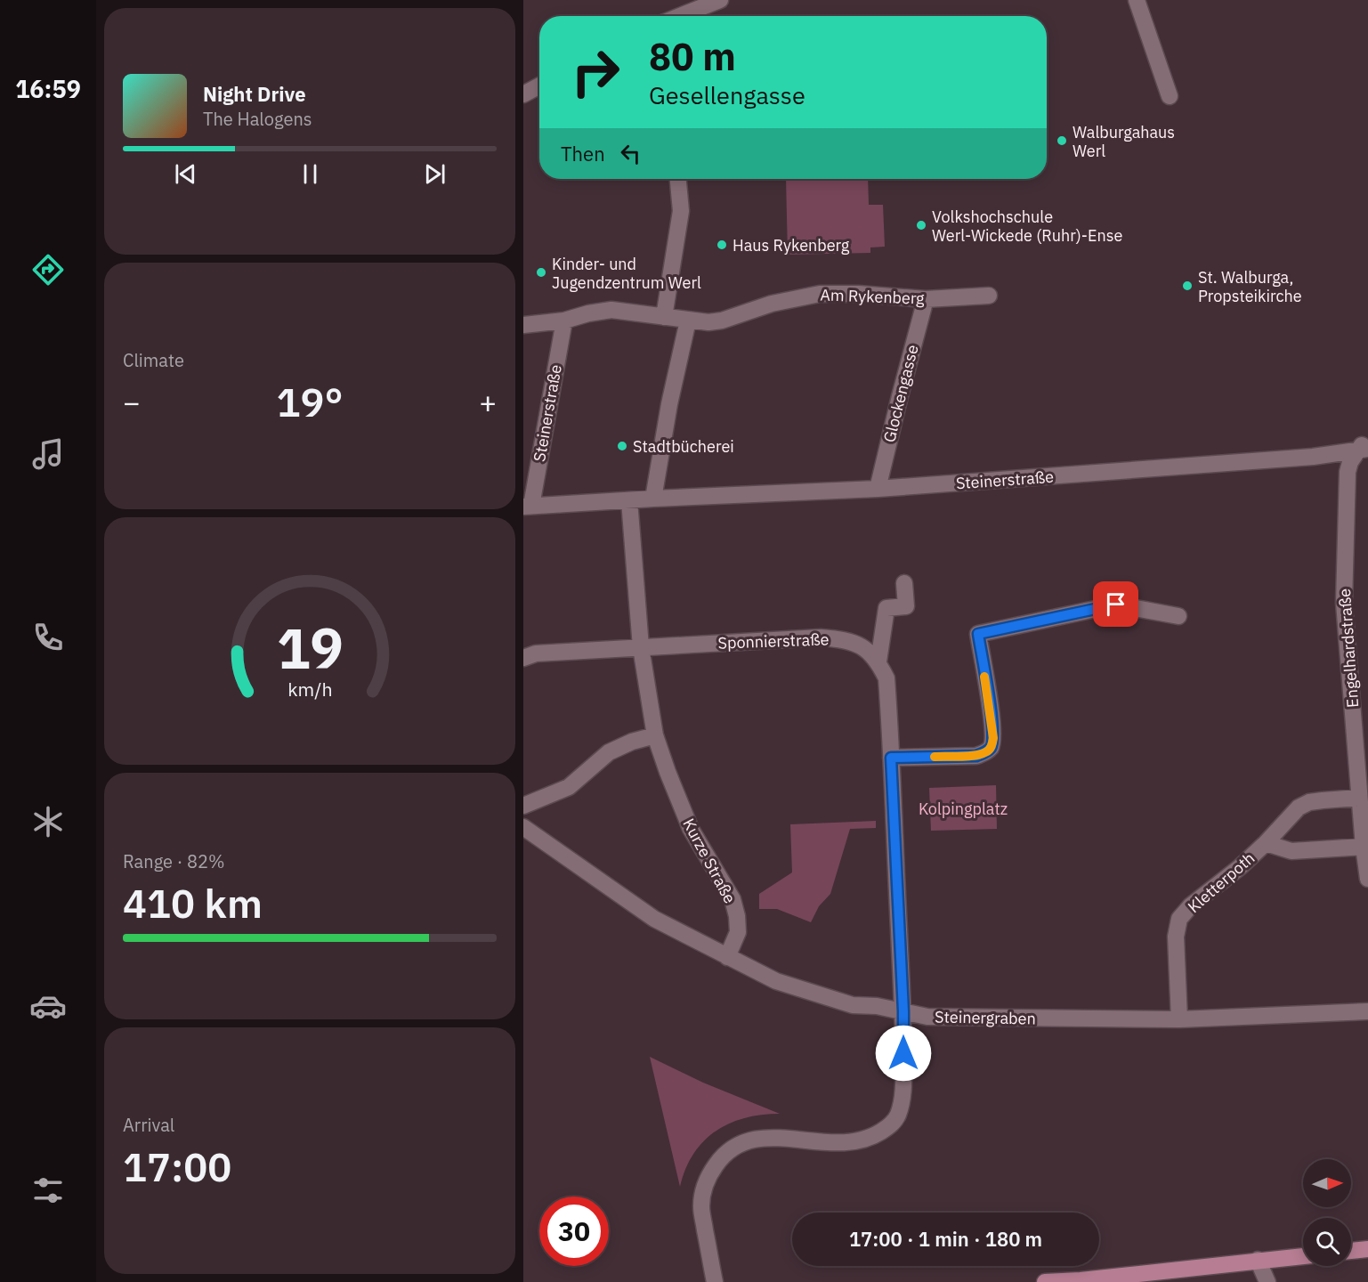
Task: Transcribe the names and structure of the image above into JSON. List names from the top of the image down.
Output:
{
  "streets": {
    "street": [
      "Am Rykenberg",
      "Glockengasse",
      "Steinerstraße",
      "Sponnierstraße",
      "Engelhardstraße",
      "Kurze Straße",
      "Kletterpoth",
      "Steinergraben"
    ]
  },
  "crossings": [
    ["Am Rykenberg", "Glockengasse"],
    ["Am Rykenberg", "Steinerstraße"],
    ["Glockengasse", "Steinerstraße"],
    ["Steinerstraße", "Engelhardstraße"],
    ["Sponnierstraße", "Kurze Straße"],
    ["Engelhardstraße", "Kletterpoth"],
    ["Kurze Straße", "Steinergraben"],
    ["Kletterpoth", "Steinergraben"]
  ],
  "parks": ["Kolpingplatz"],
  "places": [
    "Walburgahaus Werl",
    "Volkshochschule Werl-Wickede (Ruhr)-Ense",
    "Haus Rykenberg",
    "Kinder- und Jugendzentrum Werl",
    "St. Walburga, Propsteikirche",
    "Stadtbücherei"
  ],
  "north": "right",
  "page": {
    "tabs": "16:59",
    "turn": ["80 m", "Gesellengasse"],
    "song": ["Night Drive", "The Halogens"],
    "then": "Then",
    "tile": [
      "Climate",
      ["Range · 82%", "410 km"],
      ["Arrival", "17:00"]
    ],
    "heat": ["−", "19°", "+"],
    "limit": "30",
    "trip": "17:00 · 1 min · 180 m",
    "gauge": ["19", "km/h"]
  }
}
